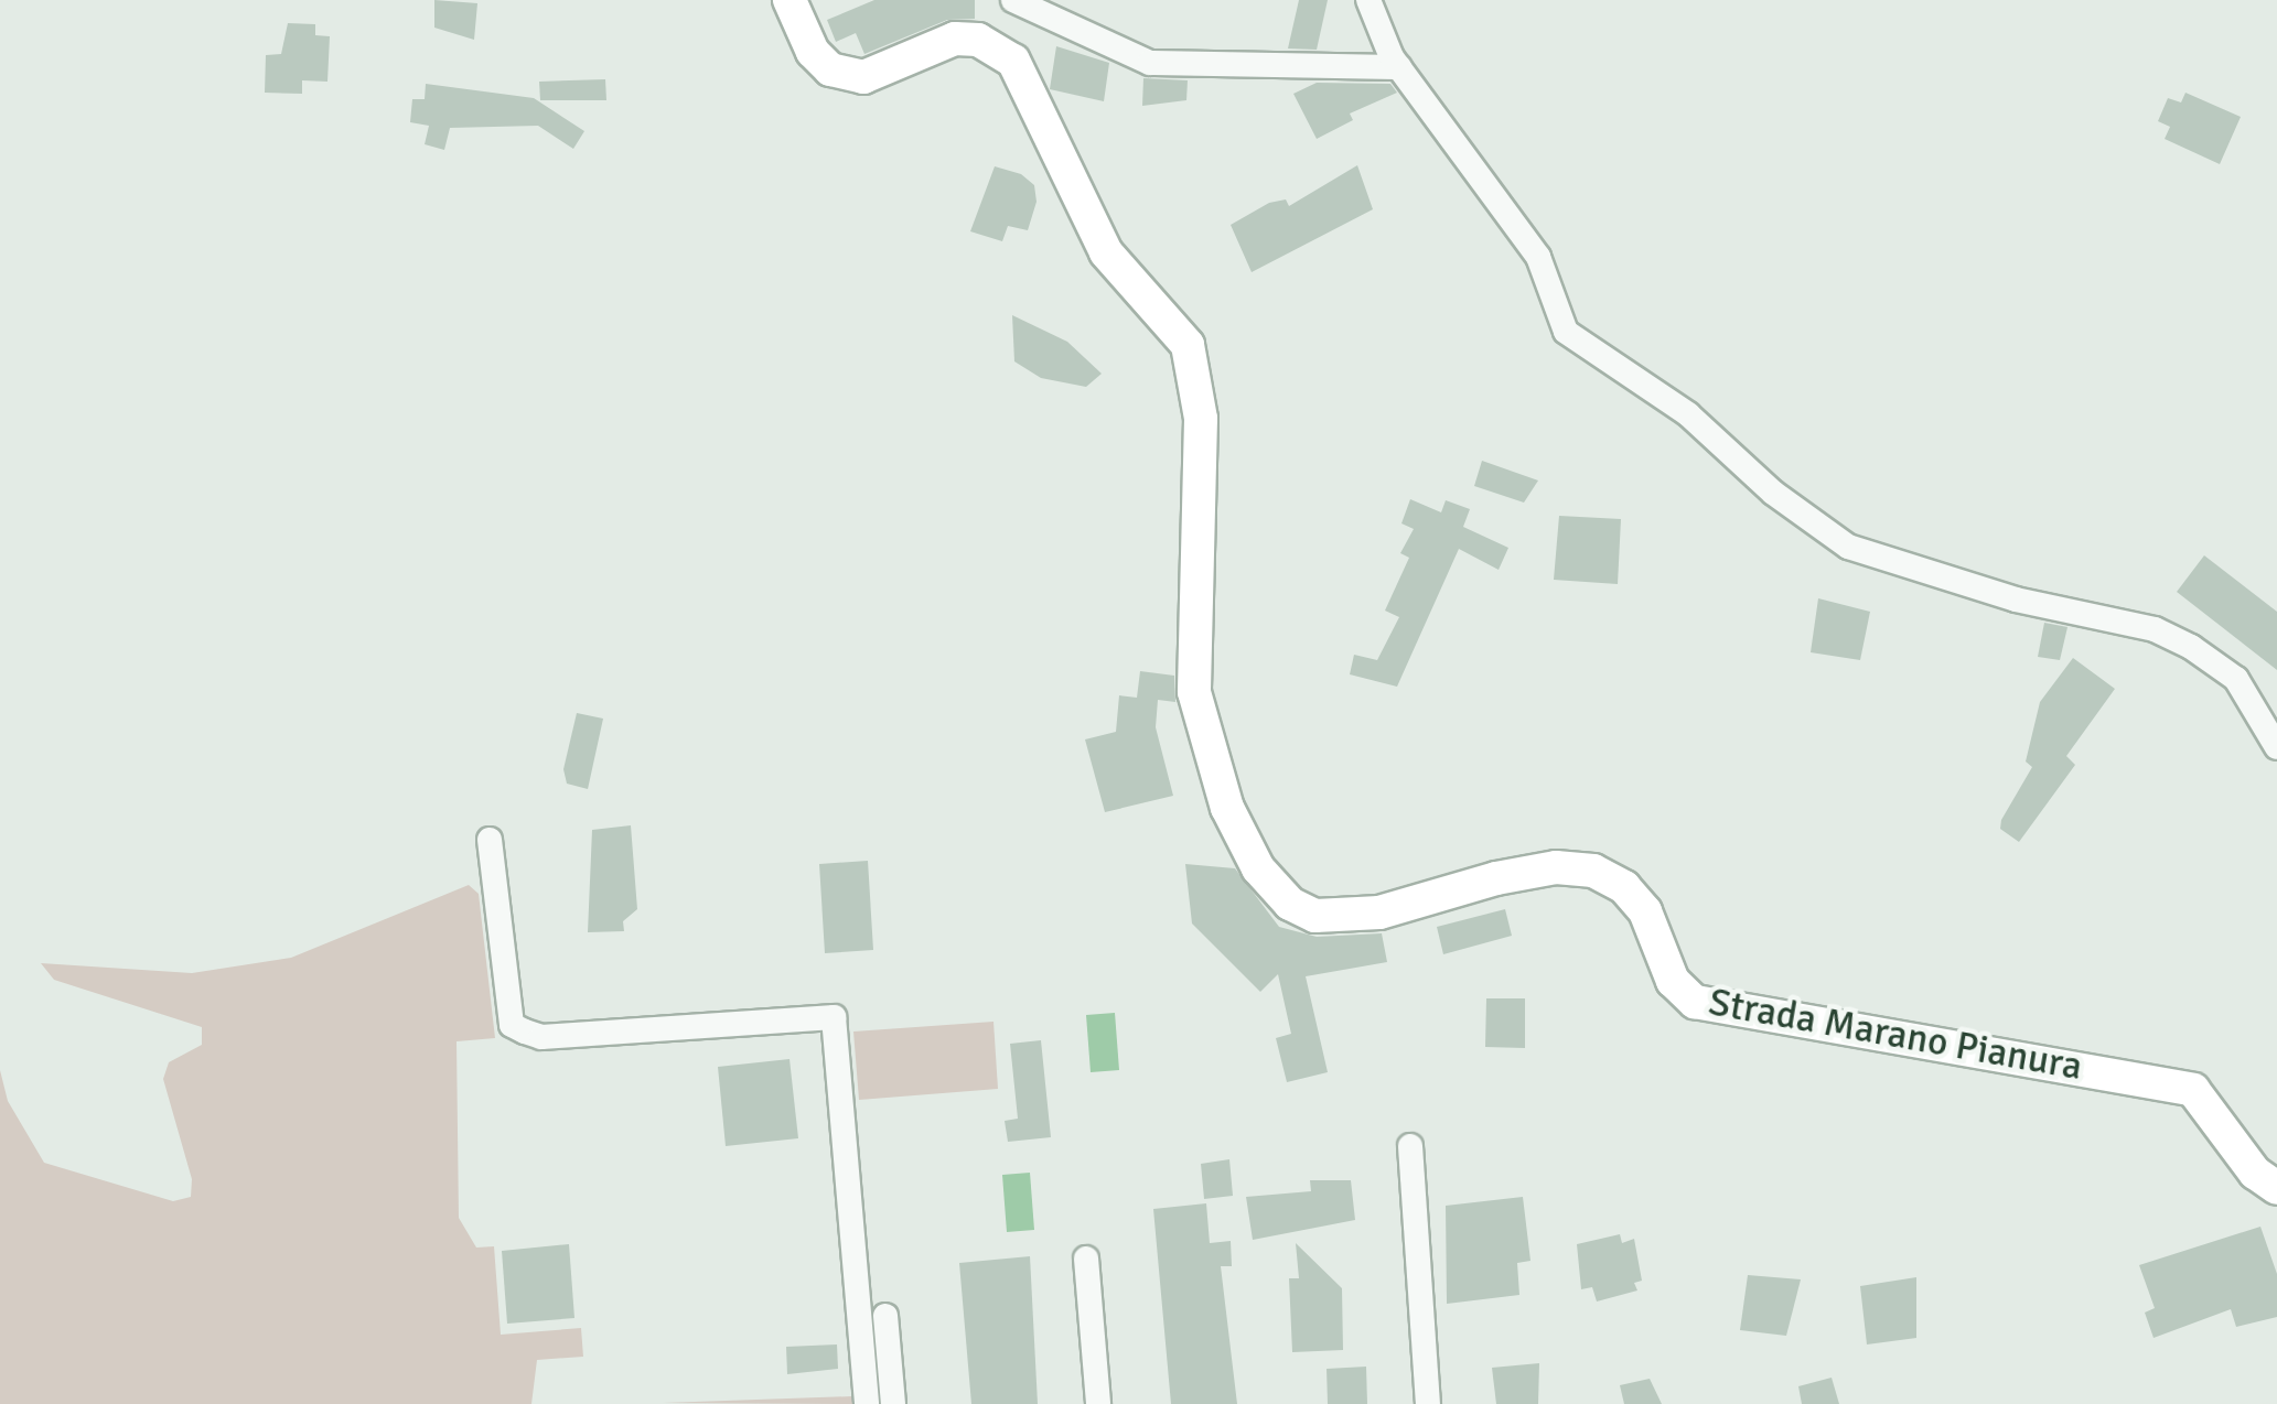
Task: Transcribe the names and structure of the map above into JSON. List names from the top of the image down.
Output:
{
  "streets": {
    "street": ["Strada Marano Pianura"]
  }
}
